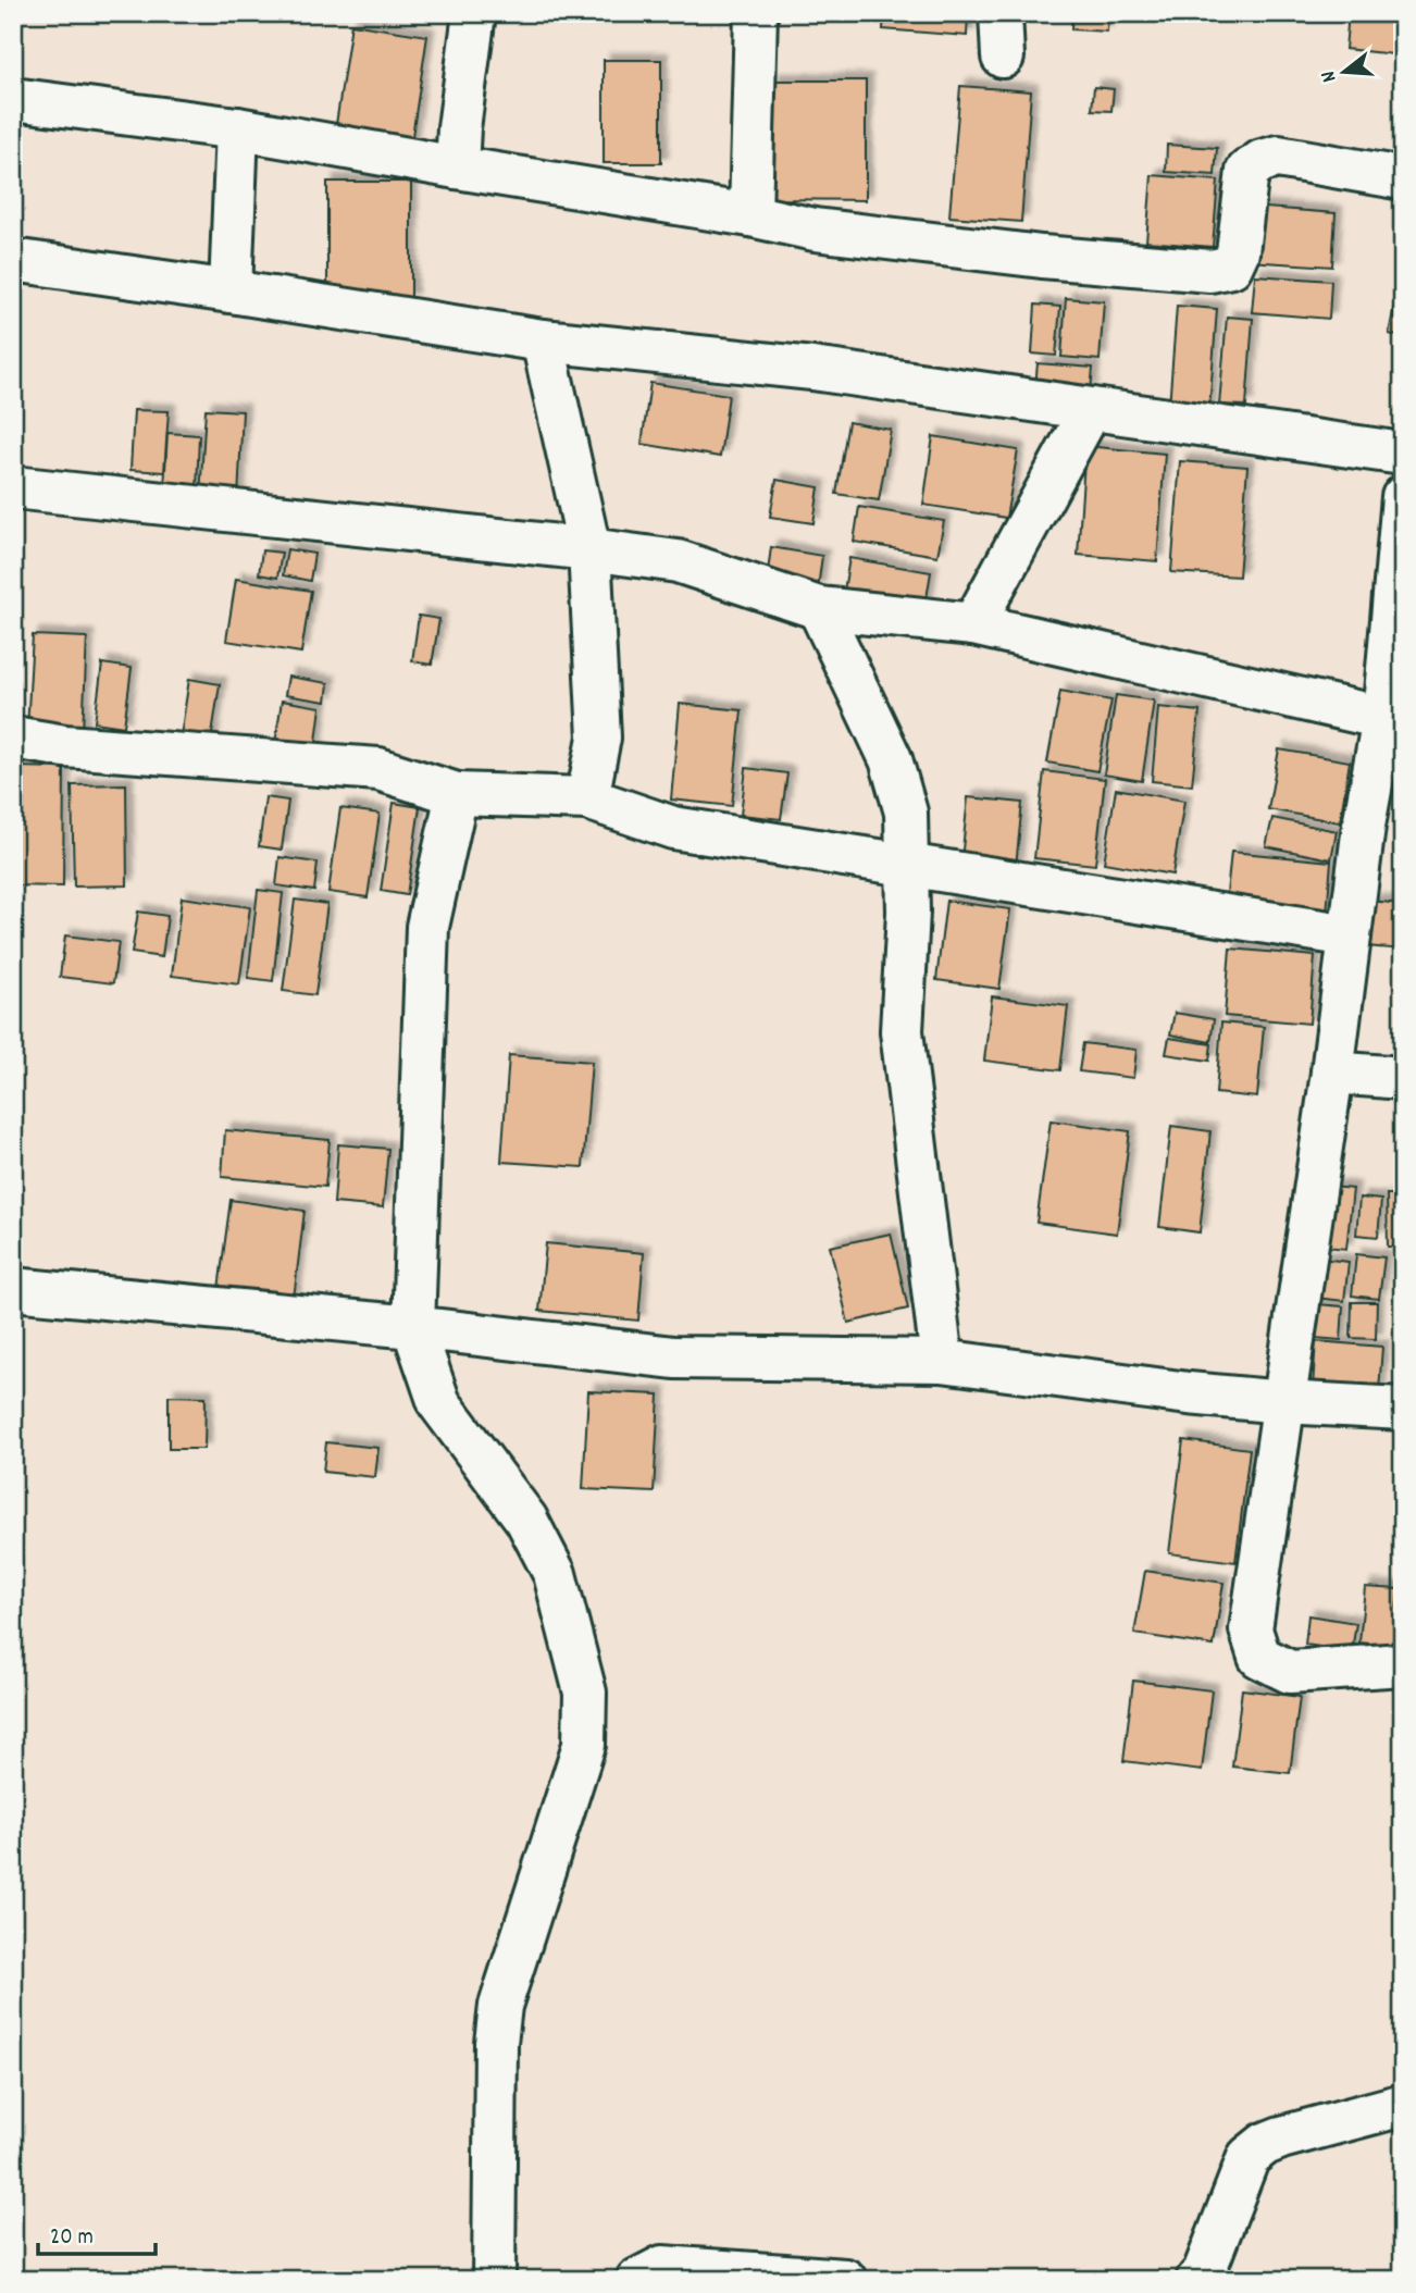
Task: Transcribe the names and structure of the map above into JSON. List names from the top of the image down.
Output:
{
  "scale_bar": "20 m",
  "north": "left"
}
